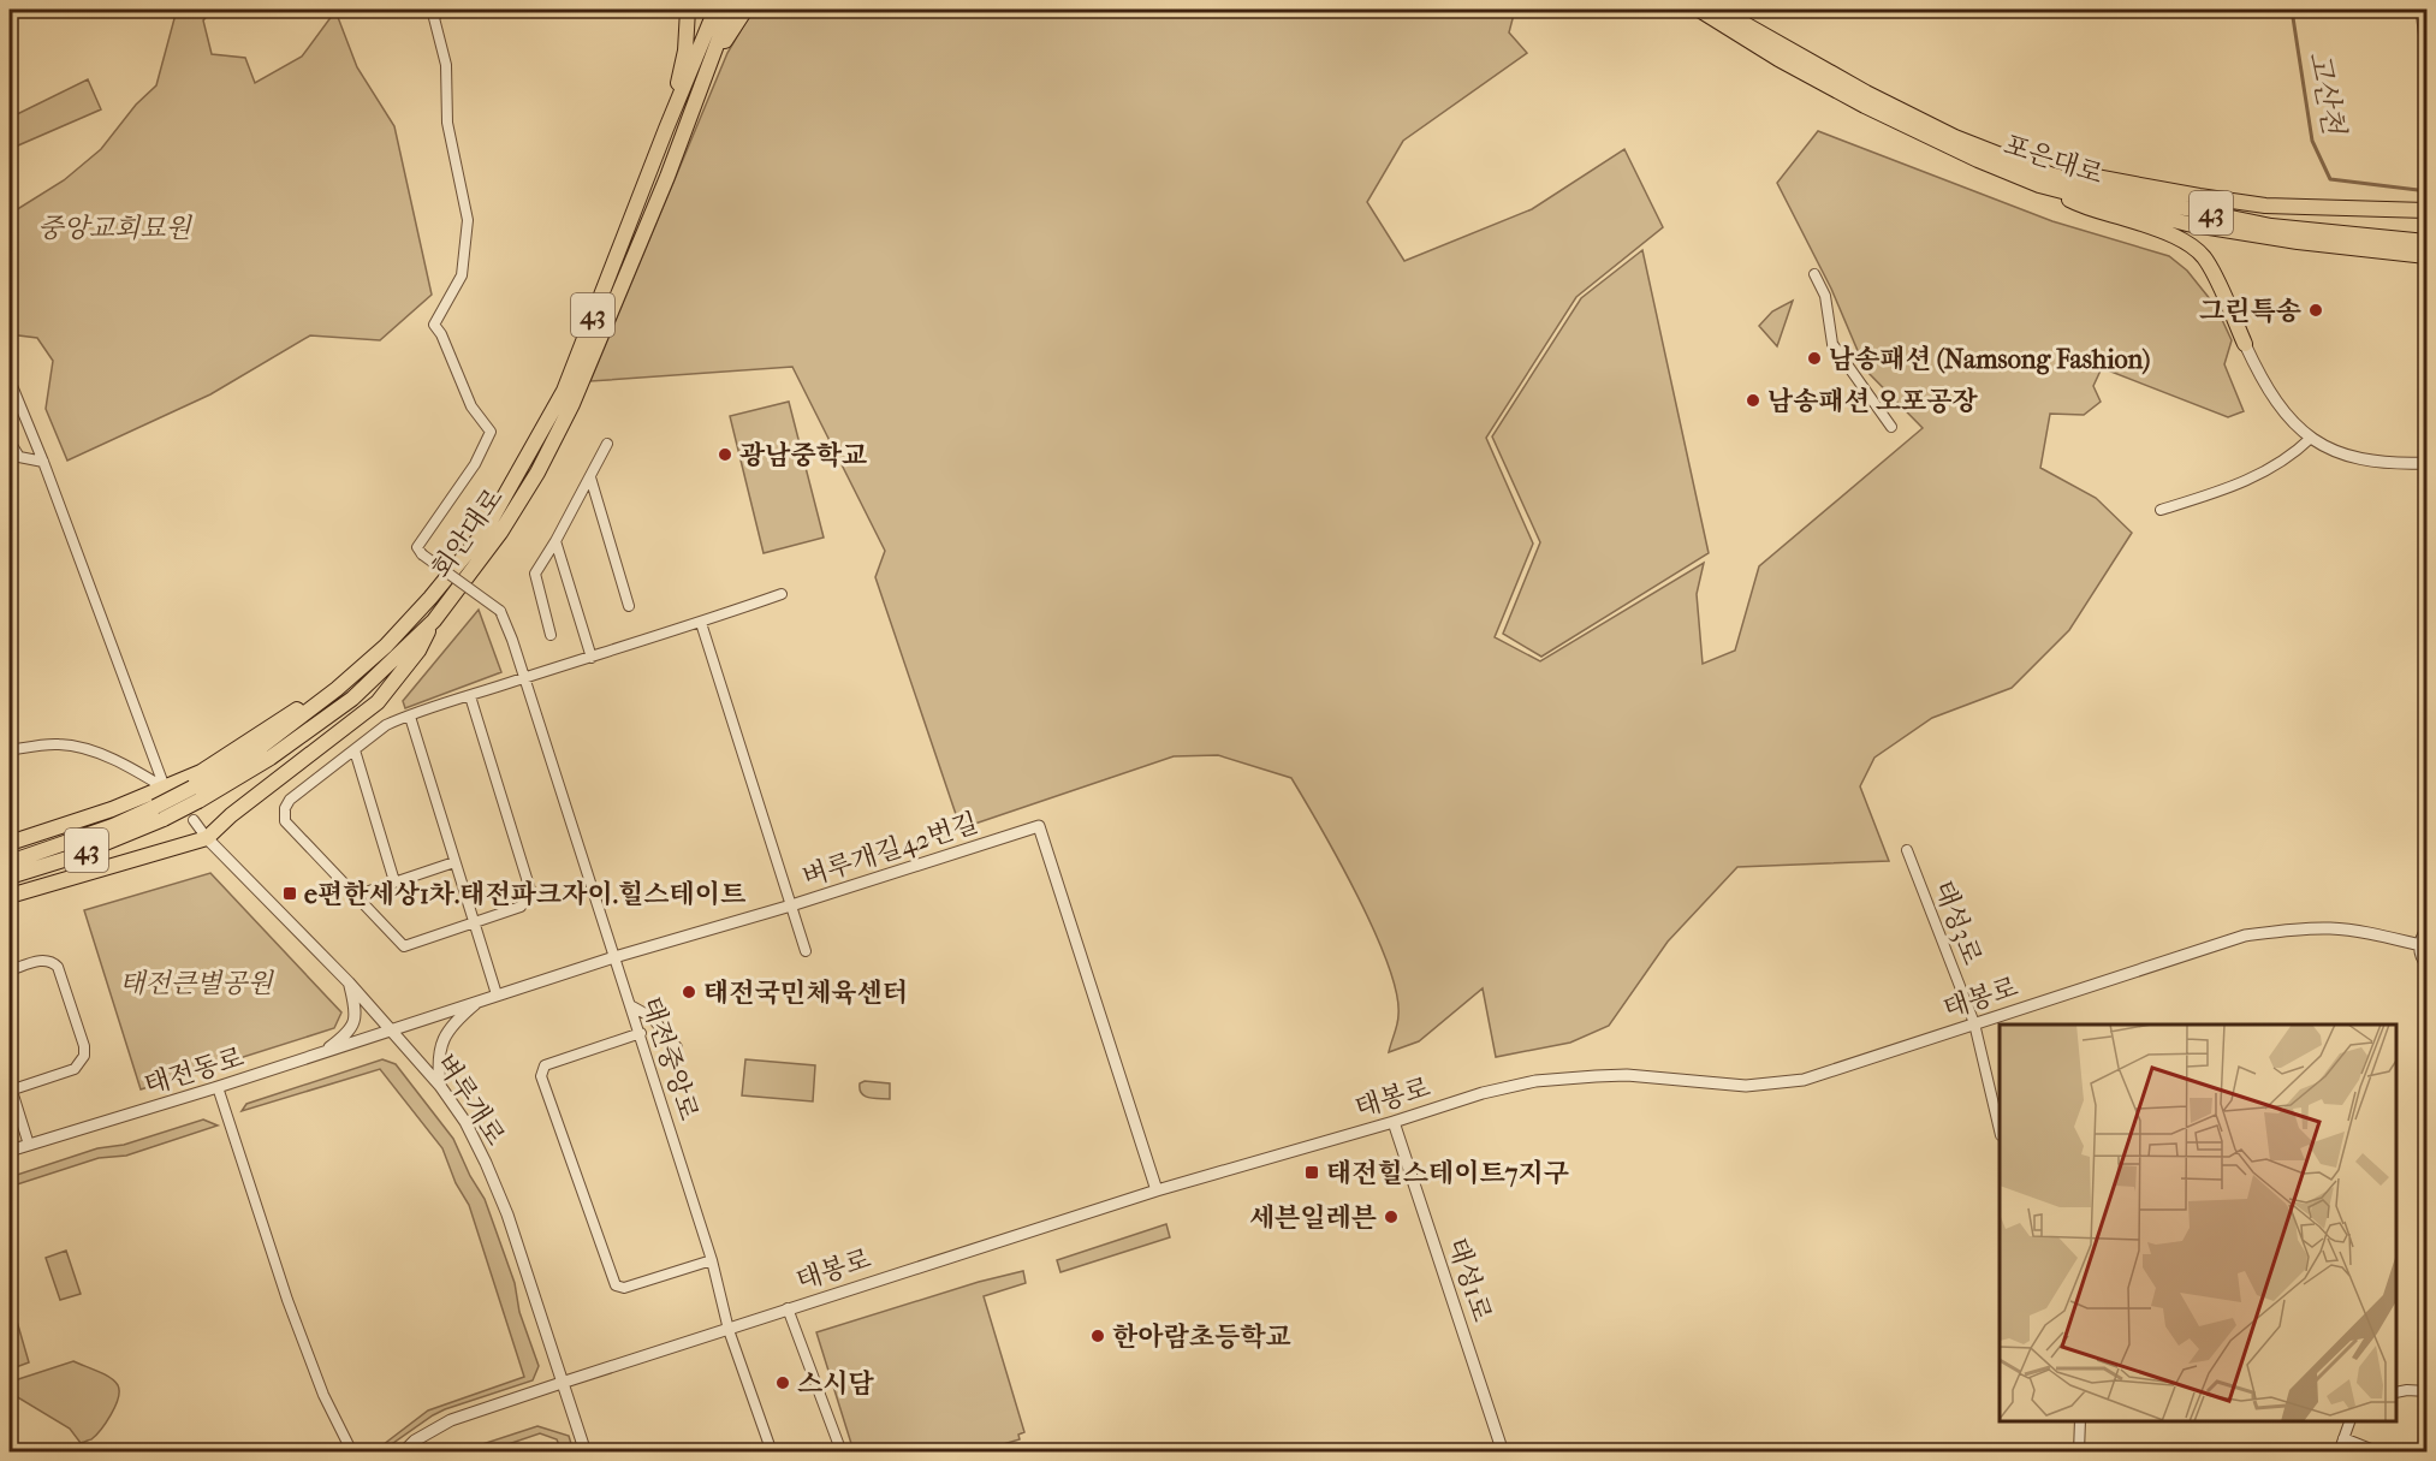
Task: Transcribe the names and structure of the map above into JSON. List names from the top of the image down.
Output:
{
  "streets": {
    "highway": ["포은대로", "43", "회안대로"],
    "street": [
      "벼루개길42번길",
      "태성3로",
      "태봉로",
      "태전중앙로",
      "태전동로",
      "벼루개로",
      "태성1로"
    ]
  },
  "crossings": [
    ["43", "회안대로"],
    ["벼루개길42번길", "태봉로"],
    ["벼루개길42번길", "태전중앙로"],
    ["벼루개길42번길", "태전동로"],
    ["벼루개길42번길", "벼루개로"],
    ["태성3로", "태봉로"],
    ["태봉로", "태전중앙로"],
    ["태봉로", "벼루개로"],
    ["태봉로", "태성1로"],
    ["태전동로", "벼루개로"]
  ],
  "water": ["고산천"],
  "parks": ["중앙교회묘원", "태전큰별공원"],
  "places": {
    "other": [
      "그린특송",
      "남송패션 (Namsong Fashion)",
      "남송패션 오포공장",
      "광남중학교",
      "태전국민체육센터",
      "세븐일레븐",
      "한아람초등학교",
      "스시담"
    ],
    "transit": ["e편한세상1차.태전파크자이.힐스테이트", "태전힐스테이트7지구"]
  }
}
